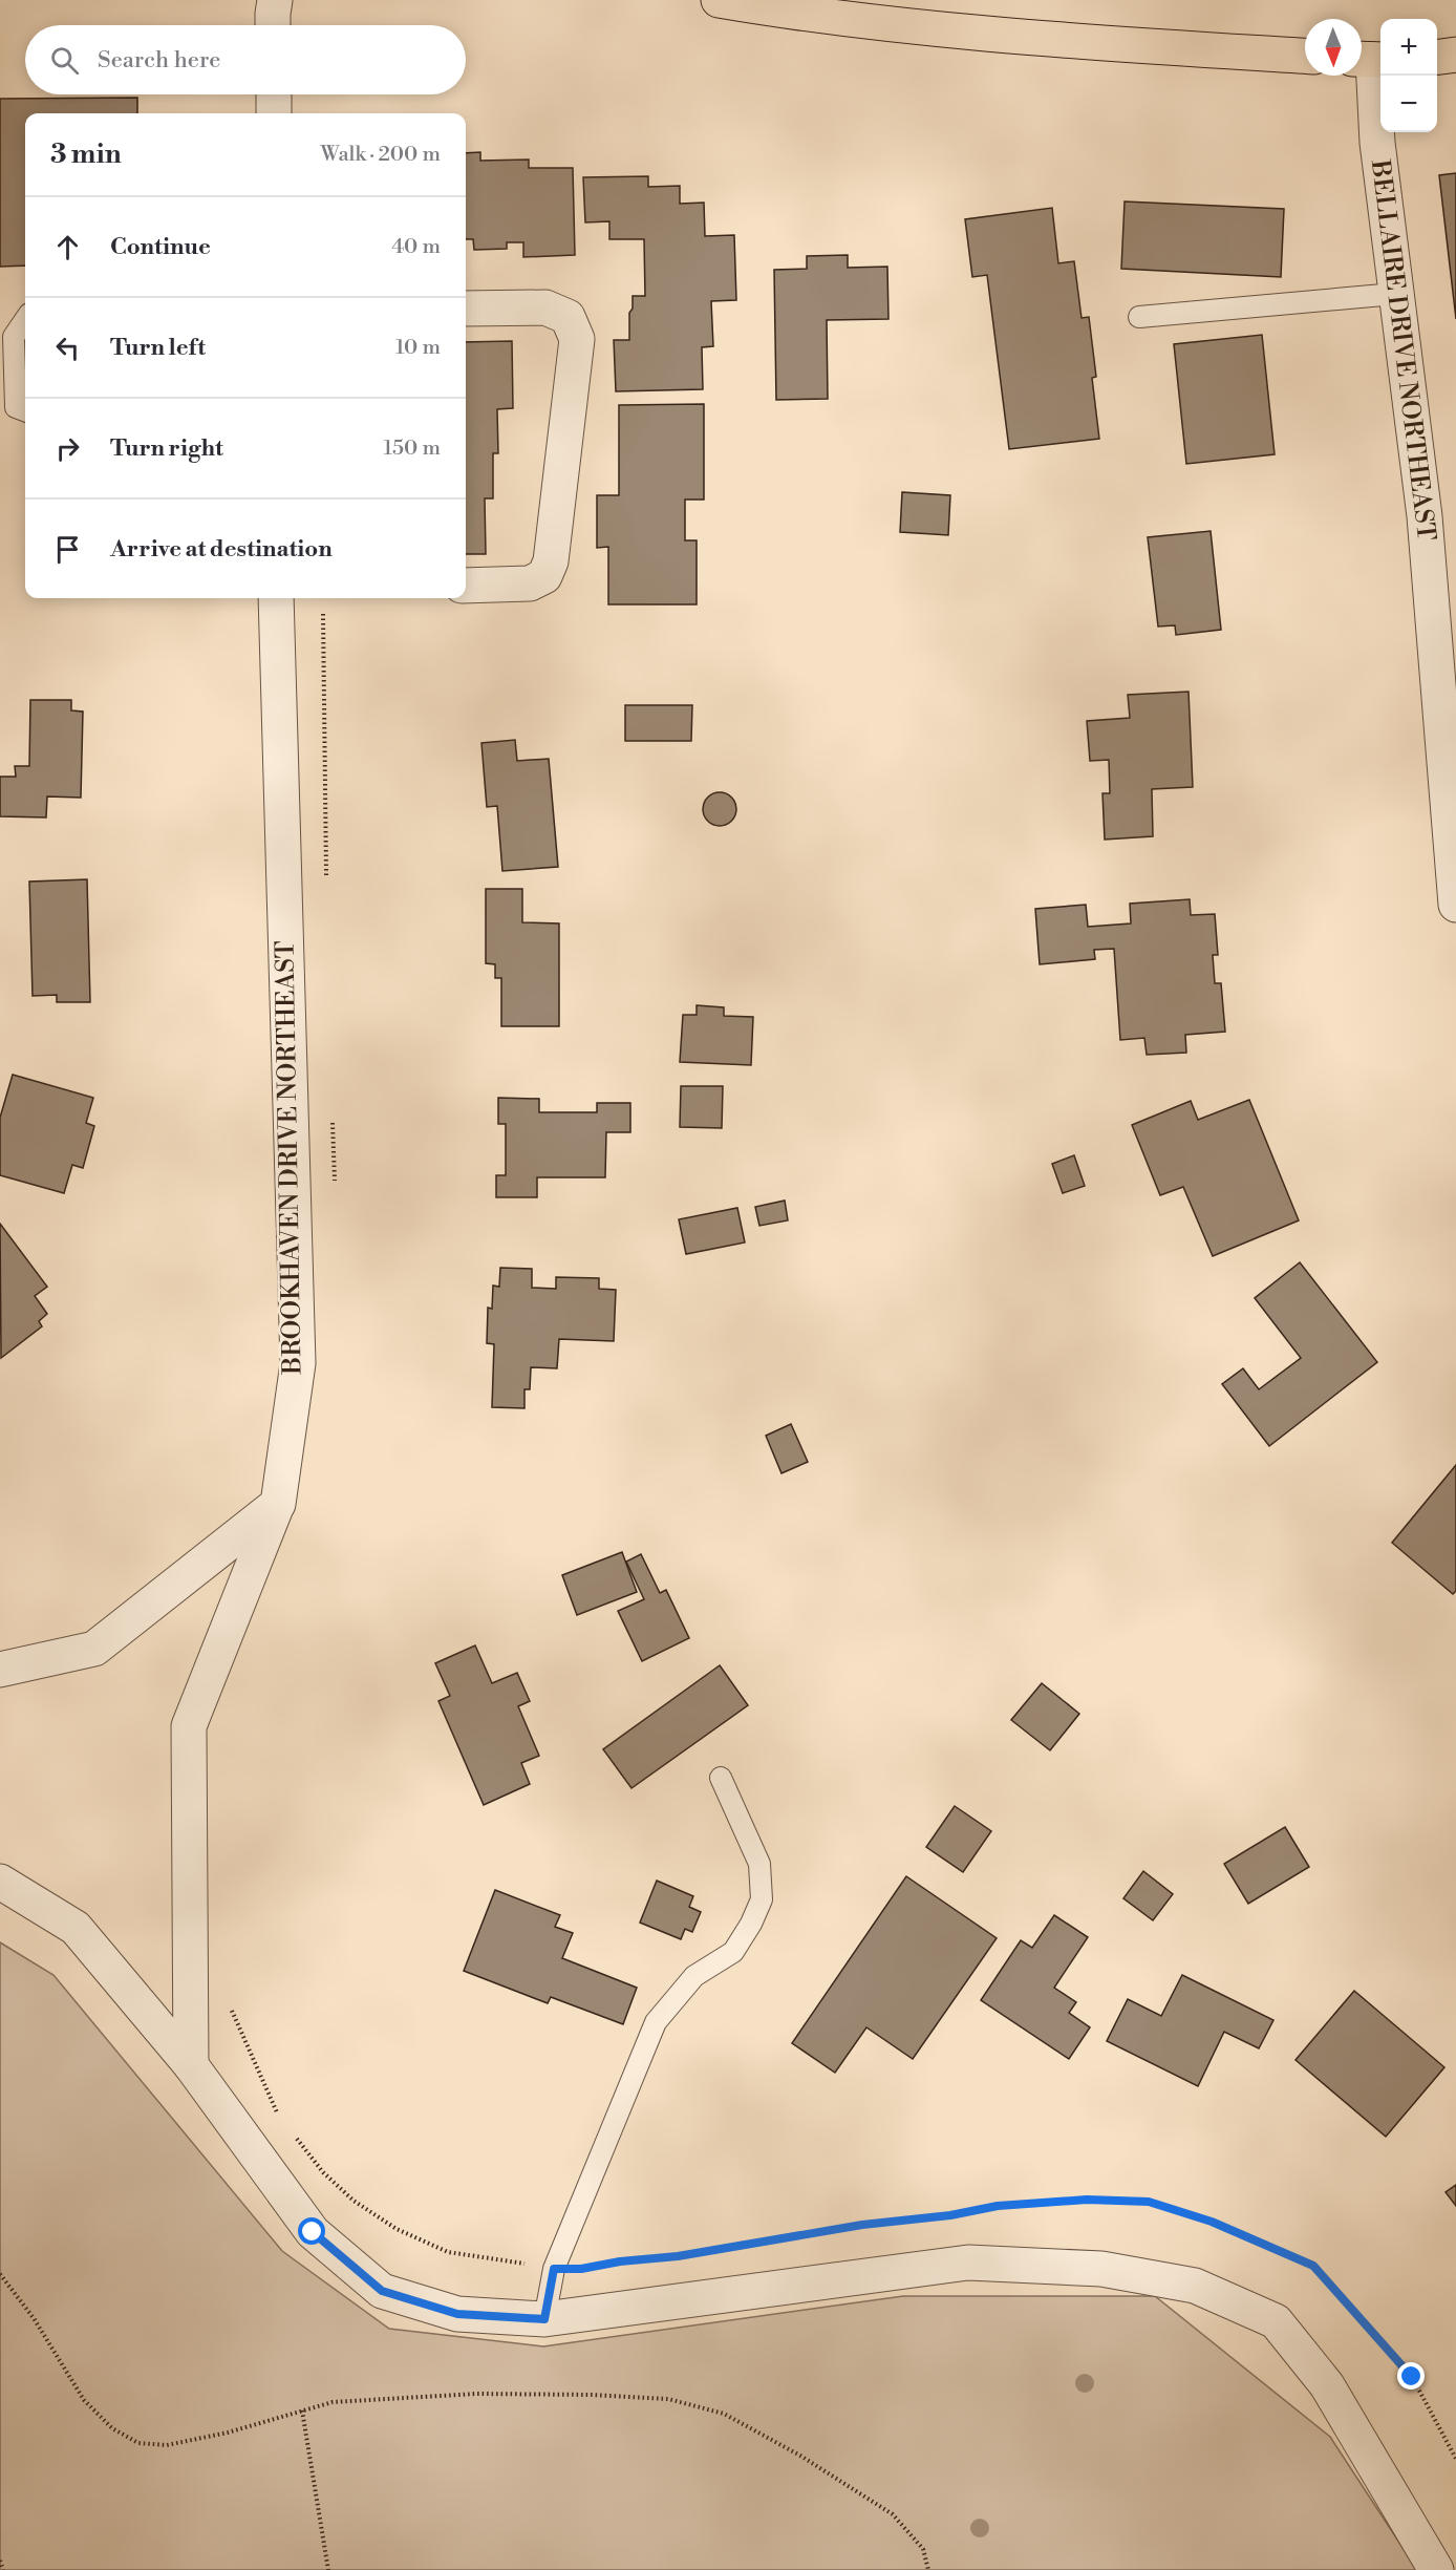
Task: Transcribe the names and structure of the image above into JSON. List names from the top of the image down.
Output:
{
  "streets": {
    "street": ["BELLAIRE DRIVE NORTHEAST", "BROOKHAVEN DRIVE NORTHEAST"]
  },
  "north": "bottom",
  "page": {
    "map_buttons": ["+", "−"],
    "search": "Search here",
    "heading": ["3 min", "Walk · 200 m"],
    "list": [
      ["Continue", "40 m"],
      ["Turn left", "10 m"],
      ["Turn right", "150 m"],
      "Arrive at destination"
    ]
  }
}
